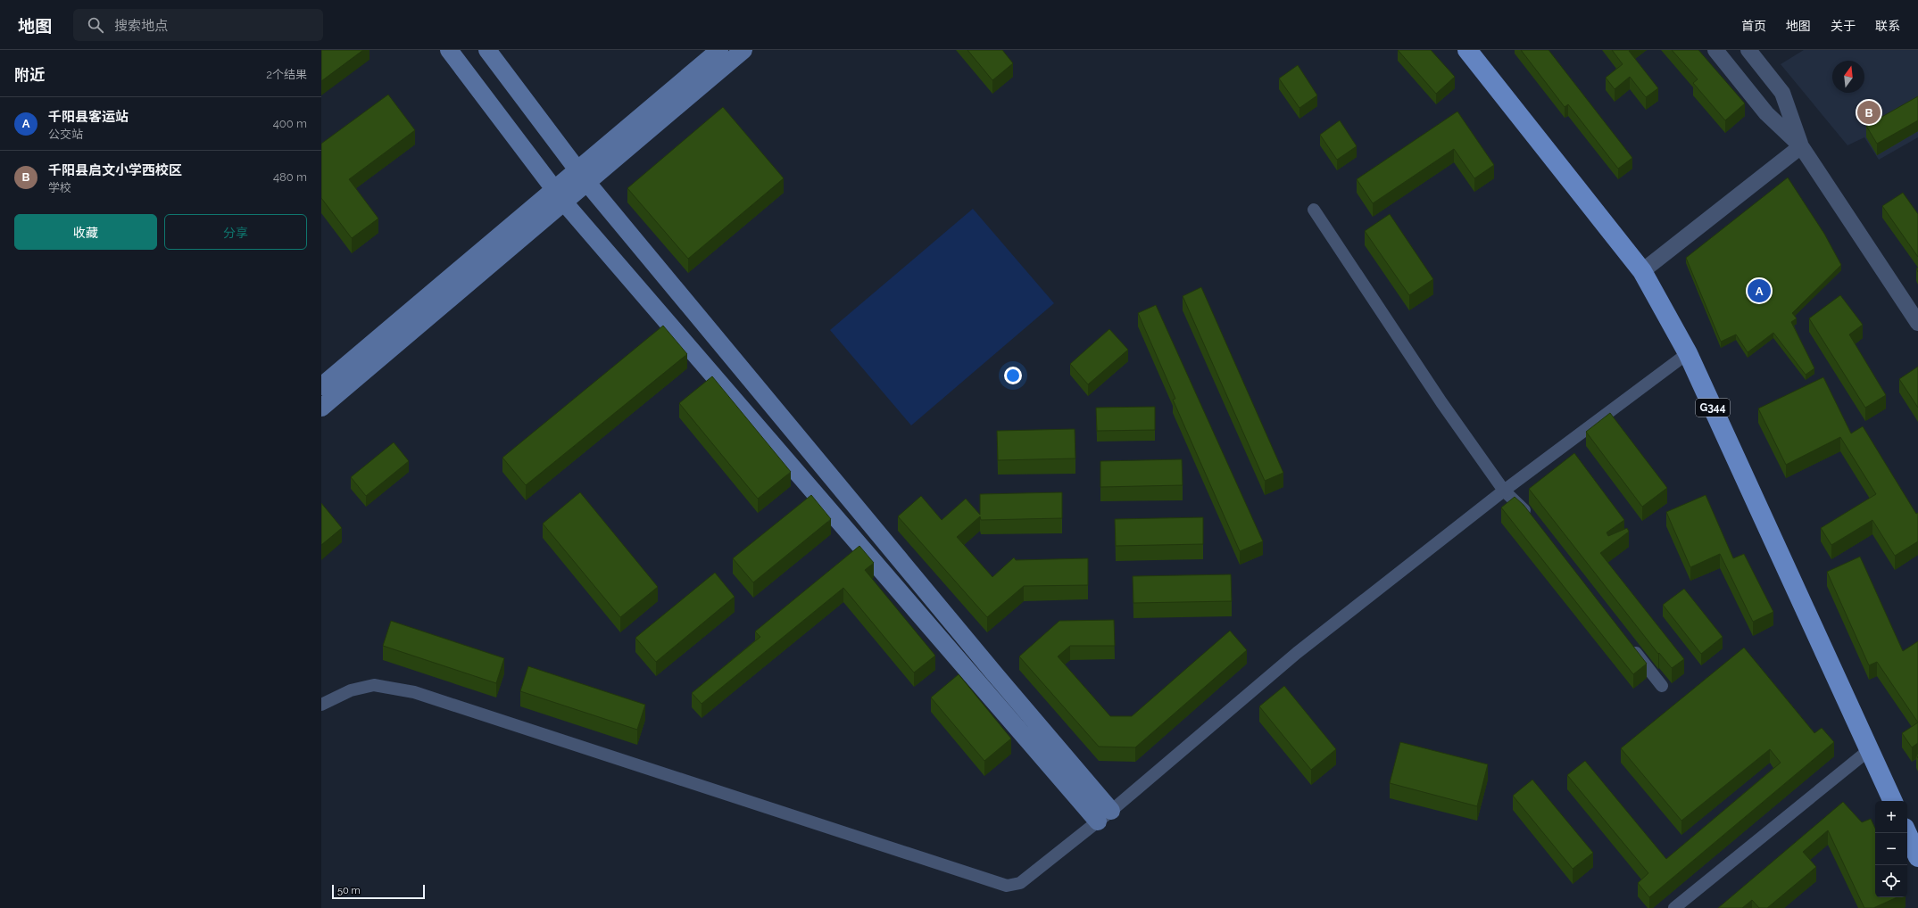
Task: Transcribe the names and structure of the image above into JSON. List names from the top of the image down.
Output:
{
  "streets": {
    "main road": ["G344"]
  },
  "scale_bar": "50 m",
  "north": "top",
  "page": {
    "header": "地图",
    "search": "搜索地点",
    "nav": [
      "首页",
      "地图",
      "关于",
      "联系"
    ],
    "heading": ["附近", "2个结果"],
    "list": [
      {
        "mark": "A",
        "name": "千阳县客运站",
        "note": "公交站",
        "value": "400 m"
      },
      {
        "mark": "B",
        "name": "千阳县启文小学西校区",
        "note": "学校",
        "value": "480 m"
      }
    ],
    "pins": ["B", "A"],
    "buttons": ["收藏", "分享"],
    "map_buttons": ["+", "−"],
    "scale": "50 m"
  }
}
